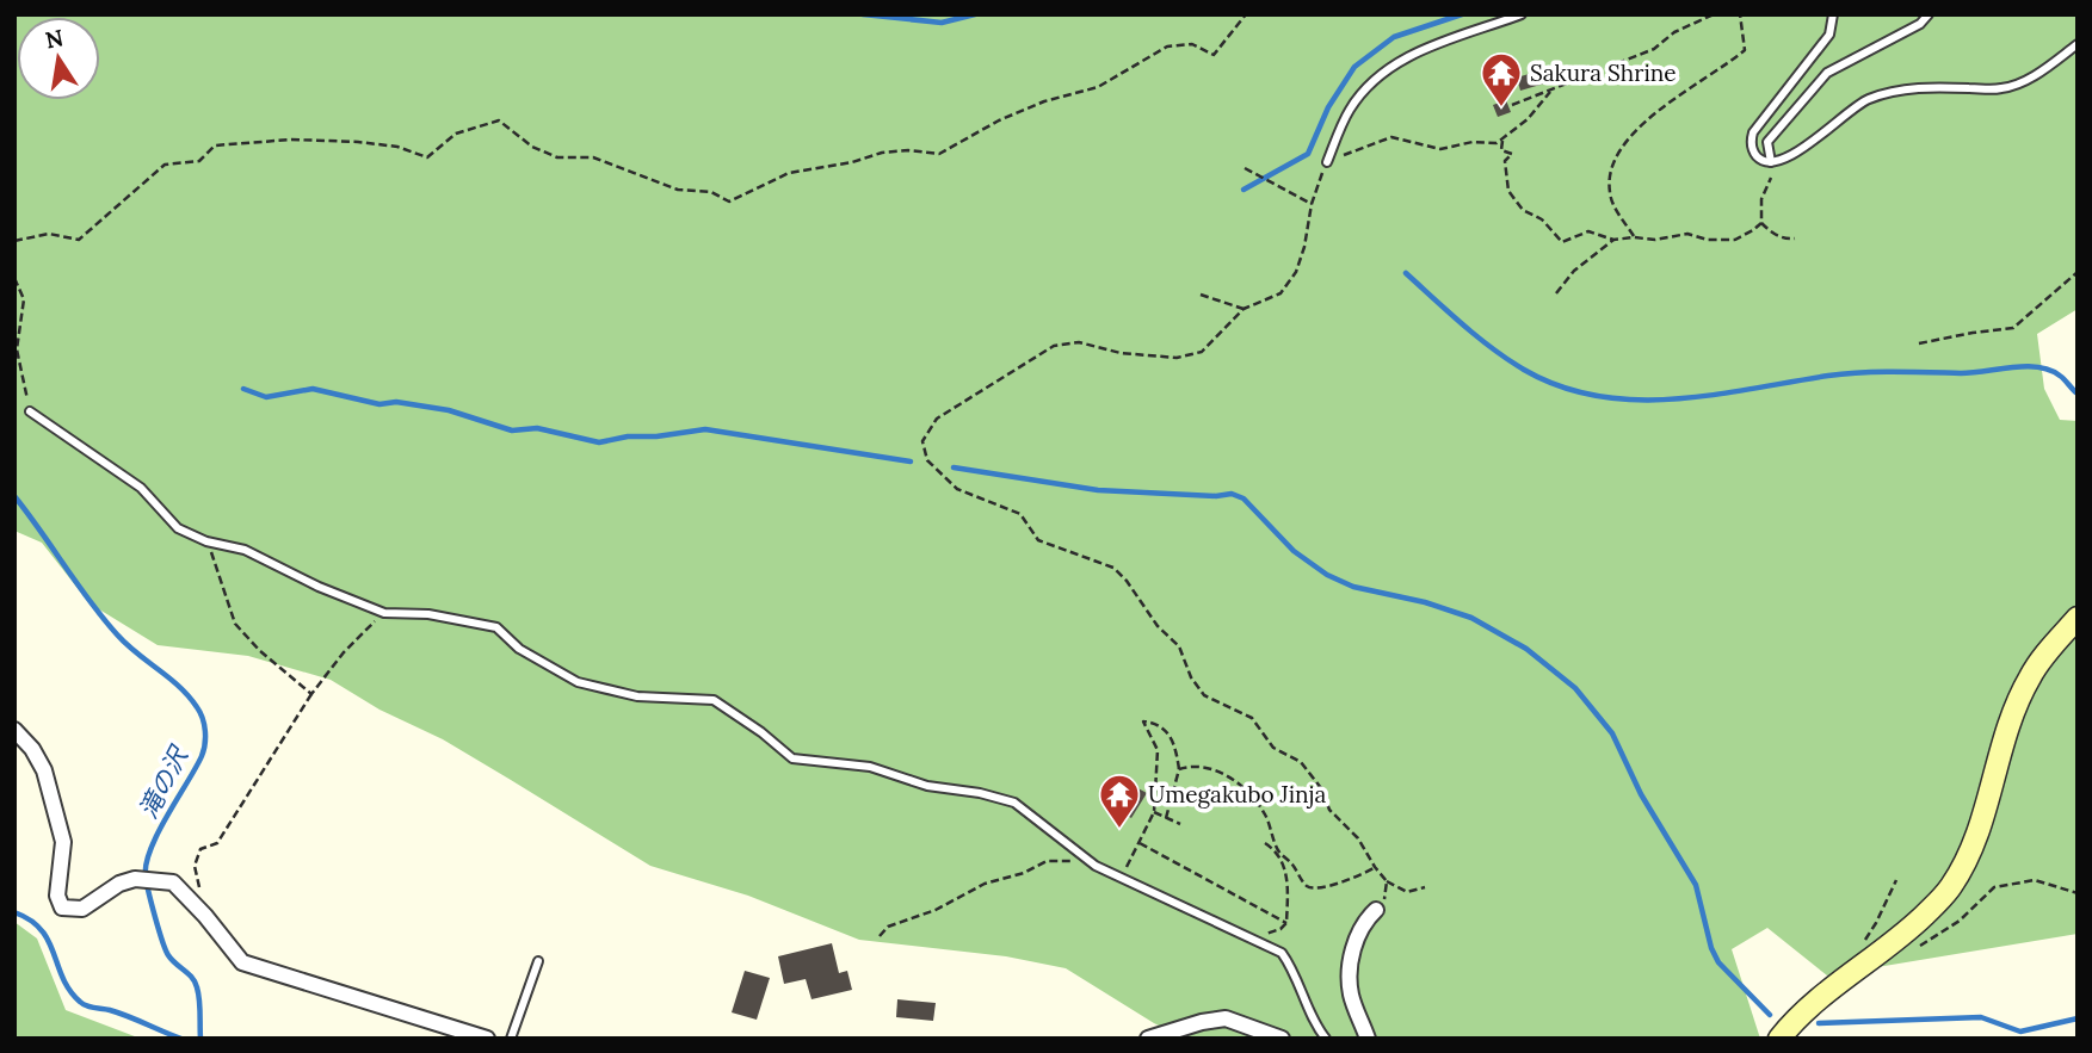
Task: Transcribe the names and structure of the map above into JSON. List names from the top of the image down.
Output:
{
  "water": ["滝の沢"],
  "places": {
    "temple": ["Sakura Shrine", "Umegakubo Jinja"]
  },
  "north": "top"
}
